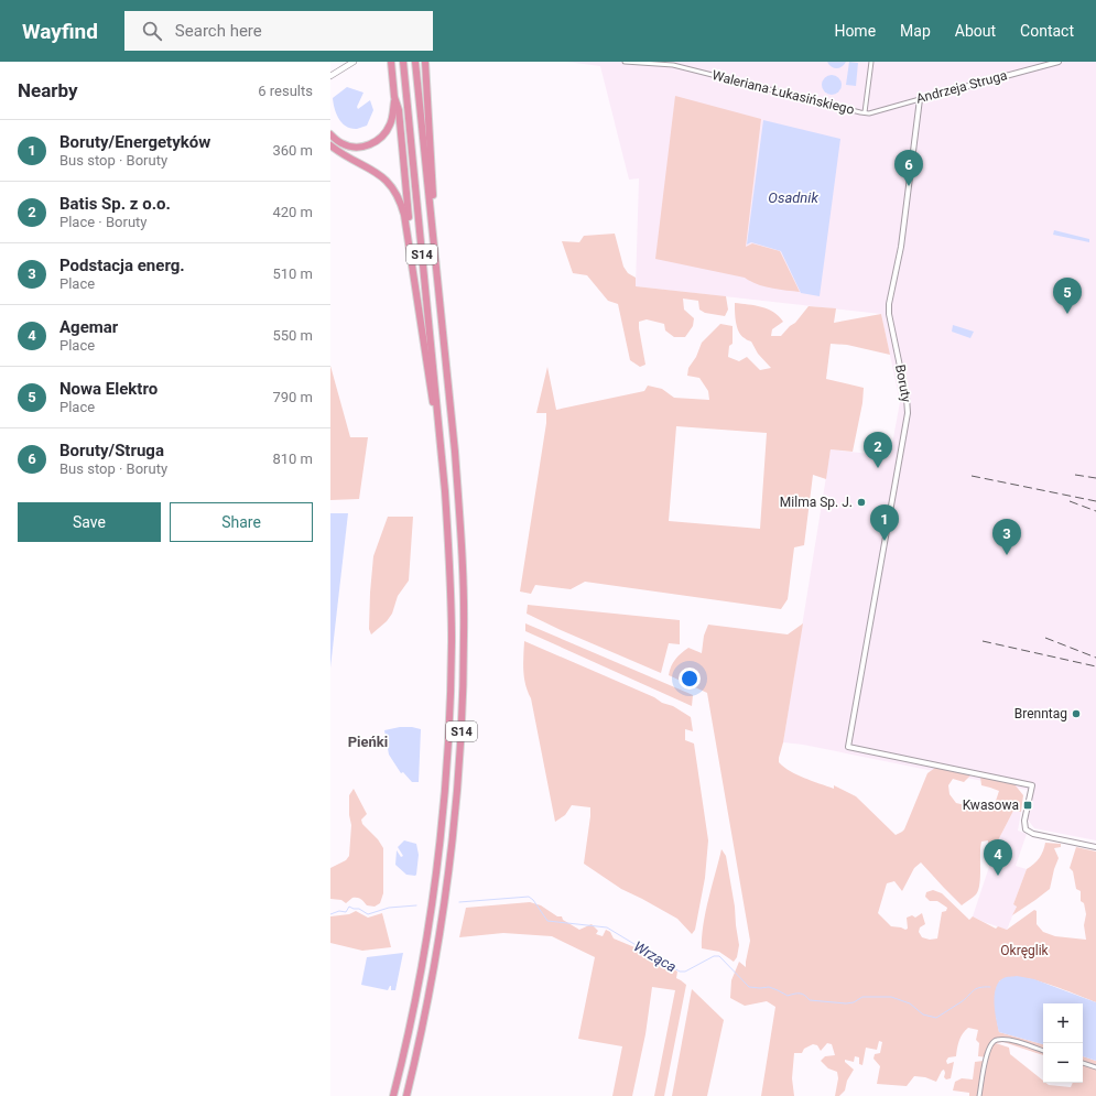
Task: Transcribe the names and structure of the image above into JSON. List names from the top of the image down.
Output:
{
  "streets": {
    "highway": ["S14"],
    "street": ["Andrzeja Struga", "Waleriana Łukasińskiego", "Boruty"]
  },
  "crossings": [
    ["Andrzeja Struga", "Waleriana Łukasińskiego"],
    ["Andrzeja Struga", "Boruty"]
  ],
  "districts": ["Pieńki"],
  "water": ["Osadnik", "Wrząca"],
  "parks": ["Okręglik"],
  "places": {
    "other": ["Milma Sp. J.", "Brenntag"],
    "transit": ["Kwasowa"]
  },
  "page": {
    "header": "Wayfind",
    "search": "Search here",
    "nav": [
      "Home",
      "Map",
      "About",
      "Contact"
    ],
    "heading": ["Nearby", "6 results"],
    "list": [
      {
        "mark": "1",
        "name": "Boruty/Energetyków",
        "note": "Bus stop · Boruty",
        "value": "360 m"
      },
      {
        "mark": "2",
        "name": "Batis Sp. z o.o.",
        "note": "Place · Boruty",
        "value": "420 m"
      },
      {
        "mark": "3",
        "name": "Podstacja energ.",
        "note": "Place",
        "value": "510 m"
      },
      {
        "mark": "4",
        "name": "Agemar",
        "note": "Place",
        "value": "550 m"
      },
      {
        "mark": "5",
        "name": "Nowa Elektro",
        "note": "Place",
        "value": "790 m"
      },
      {
        "mark": "6",
        "name": "Boruty/Struga",
        "note": "Bus stop · Boruty",
        "value": "810 m"
      }
    ],
    "pins": [
      "6",
      "5",
      "2",
      "1",
      "3",
      "4"
    ],
    "buttons": ["Save", "Share"],
    "map_buttons": ["+", "−"]
  }
}
